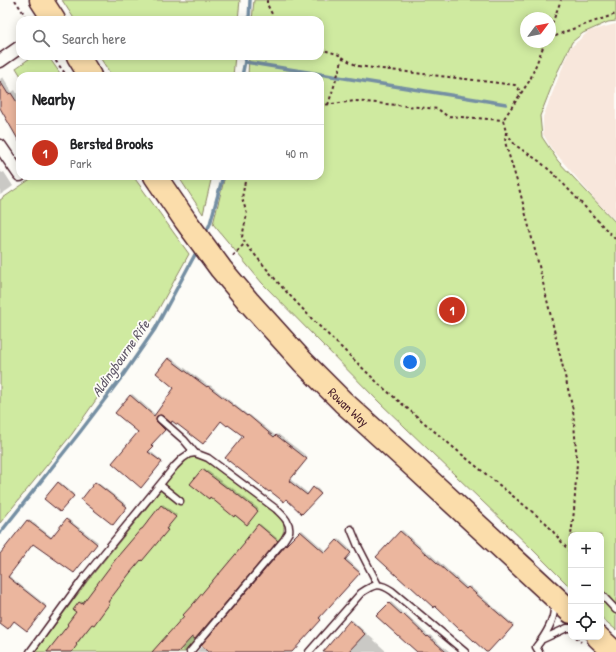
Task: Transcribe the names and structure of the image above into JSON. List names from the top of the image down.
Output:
{
  "streets": {
    "highway": ["Rowan Way"]
  },
  "water": ["Aldingbourne Rife"],
  "north": "top right",
  "page": {
    "search": "Search here",
    "heading": "Nearby",
    "list": [
      {
        "mark": "1",
        "name": "Bersted Brooks",
        "note": "Park",
        "value": "40 m"
      }
    ],
    "pins": "1",
    "map_buttons": ["+", "−"]
  }
}
